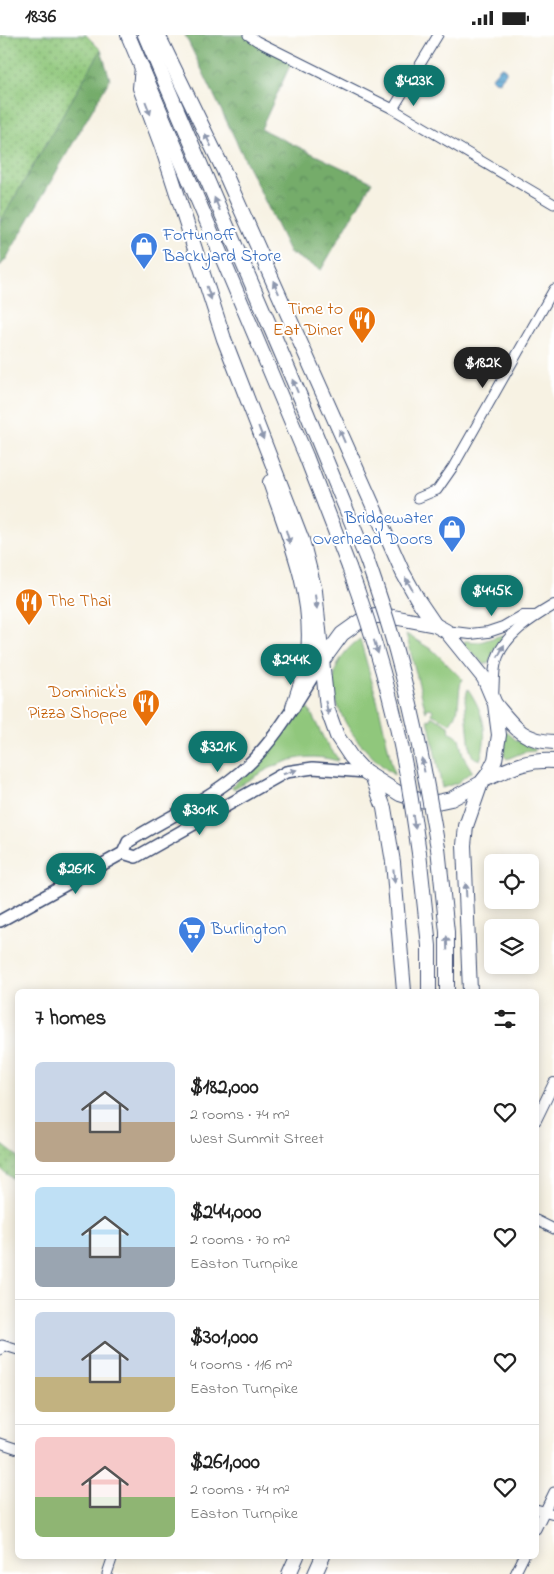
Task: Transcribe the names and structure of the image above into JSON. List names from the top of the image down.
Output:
{
  "places": {
    "shop": ["Fortunoff Backyard Store", "Bridgewater Overhead Doors"],
    "restaurant": ["Time to Eat Diner", "The Thai", "Dominick's Pizza Shoppe"],
    "supermarket": ["Burlington"]
  },
  "page": {
    "status": "18:36",
    "price": [
      "$423K",
      "$182K",
      "$445K",
      "$244K",
      "$321K",
      "$301K",
      "$261K"
    ],
    "heading": "7 homes",
    "list": [
      {
        "name": "$182,000",
        "note": "2 rooms · 74 m² · West Summit Street"
      },
      {
        "name": "$244,000",
        "note": "2 rooms · 70 m² · Easton Turnpike"
      },
      {
        "name": "$301,000",
        "note": "4 rooms · 116 m² · Easton Turnpike"
      },
      {
        "name": "$261,000",
        "note": "2 rooms · 74 m² · Easton Turnpike"
      }
    ]
  }
}
